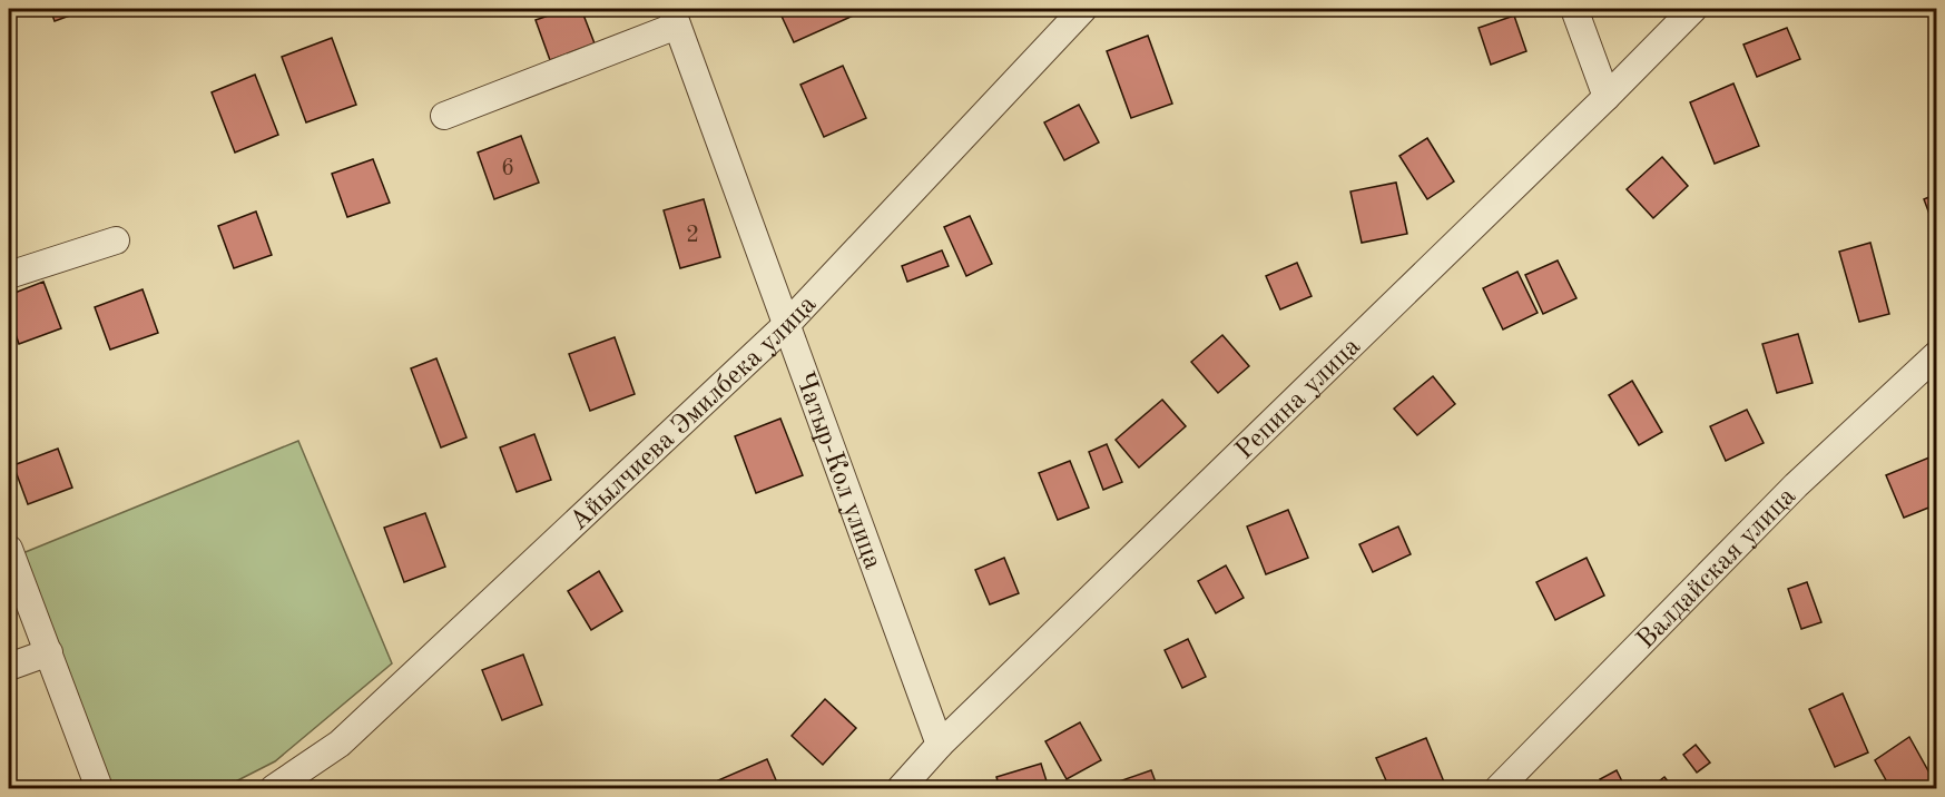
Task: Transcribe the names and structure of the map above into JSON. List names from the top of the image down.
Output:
{
  "streets": {
    "street": [
      "Репина улица",
      "Айылчиева Эмилбека улица",
      "Чатыр-Кол улица",
      "Валдайская улица"
    ]
  },
  "crossings": [
    ["Репина улица", "Чатыр-Кол улица"],
    ["Айылчиева Эмилбека улица", "Чатыр-Кол улица"]
  ],
  "house_numbers": ["6", "2"]
}
